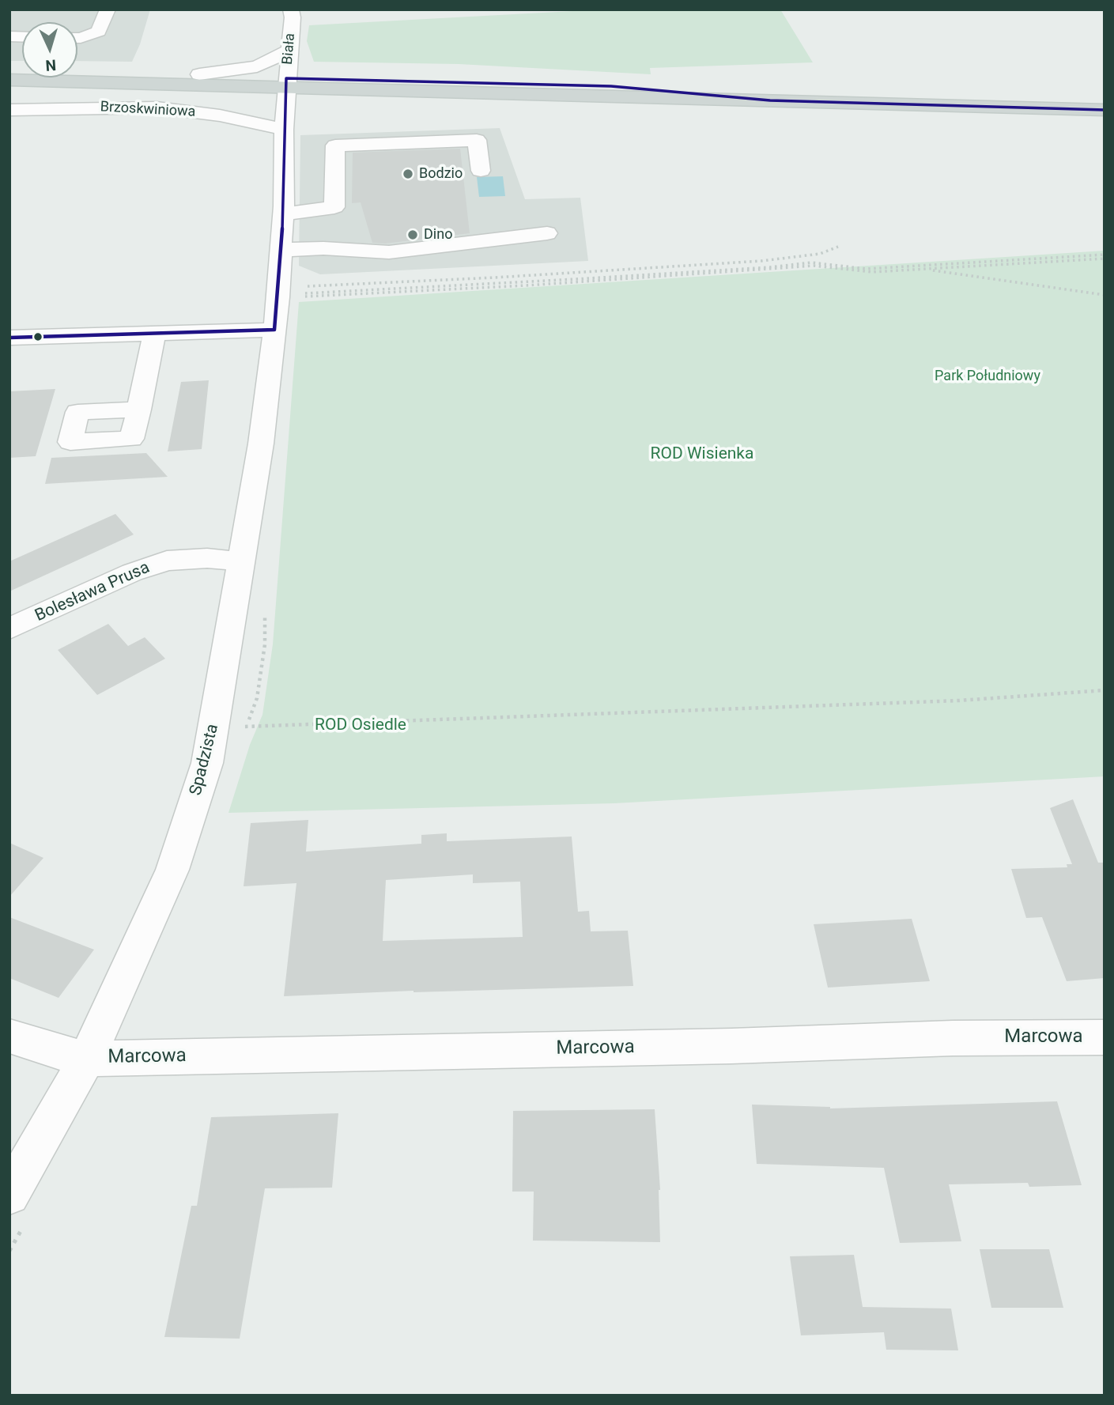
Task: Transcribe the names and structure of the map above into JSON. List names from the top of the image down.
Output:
{
  "streets": {
    "street": [
      "Biała",
      "Brzoskwiniowa",
      "Bolesława Prusa",
      "Spadzista",
      "Marcowa"
    ]
  },
  "crossings": [
    ["Biała", "Brzoskwiniowa"],
    ["Biała", "Spadzista"],
    ["Bolesława Prusa", "Spadzista"],
    ["Spadzista", "Marcowa"]
  ],
  "parks": ["Park Południowy", "ROD Wisienka", "ROD Osiedle"],
  "places": ["Bodzio", "Dino"],
  "north": "bottom"
}
